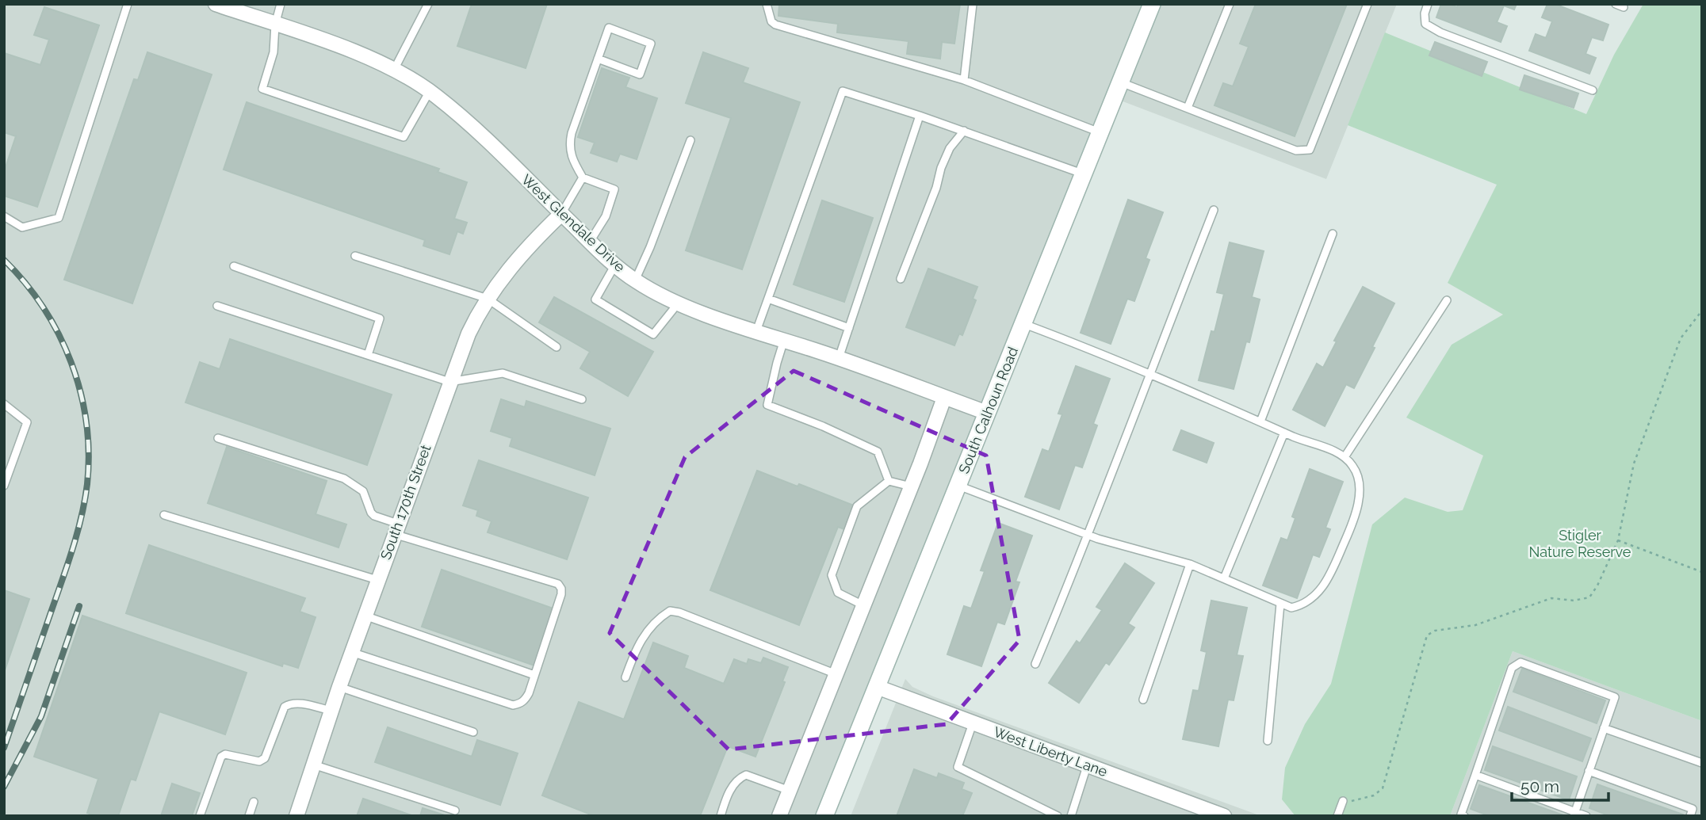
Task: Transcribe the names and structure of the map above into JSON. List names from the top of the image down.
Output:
{
  "streets": {
    "street": [
      "West Glendale Drive",
      "South Calhoun Road",
      "South 170th Street",
      "West Liberty Lane"
    ]
  },
  "crossings": [
    ["West Glendale Drive", "South Calhoun Road"],
    ["West Glendale Drive", "South 170th Street"],
    ["South Calhoun Road", "West Liberty Lane"]
  ],
  "parks": ["Stigler Nature Reserve"],
  "scale_bar": "50 m"
}
